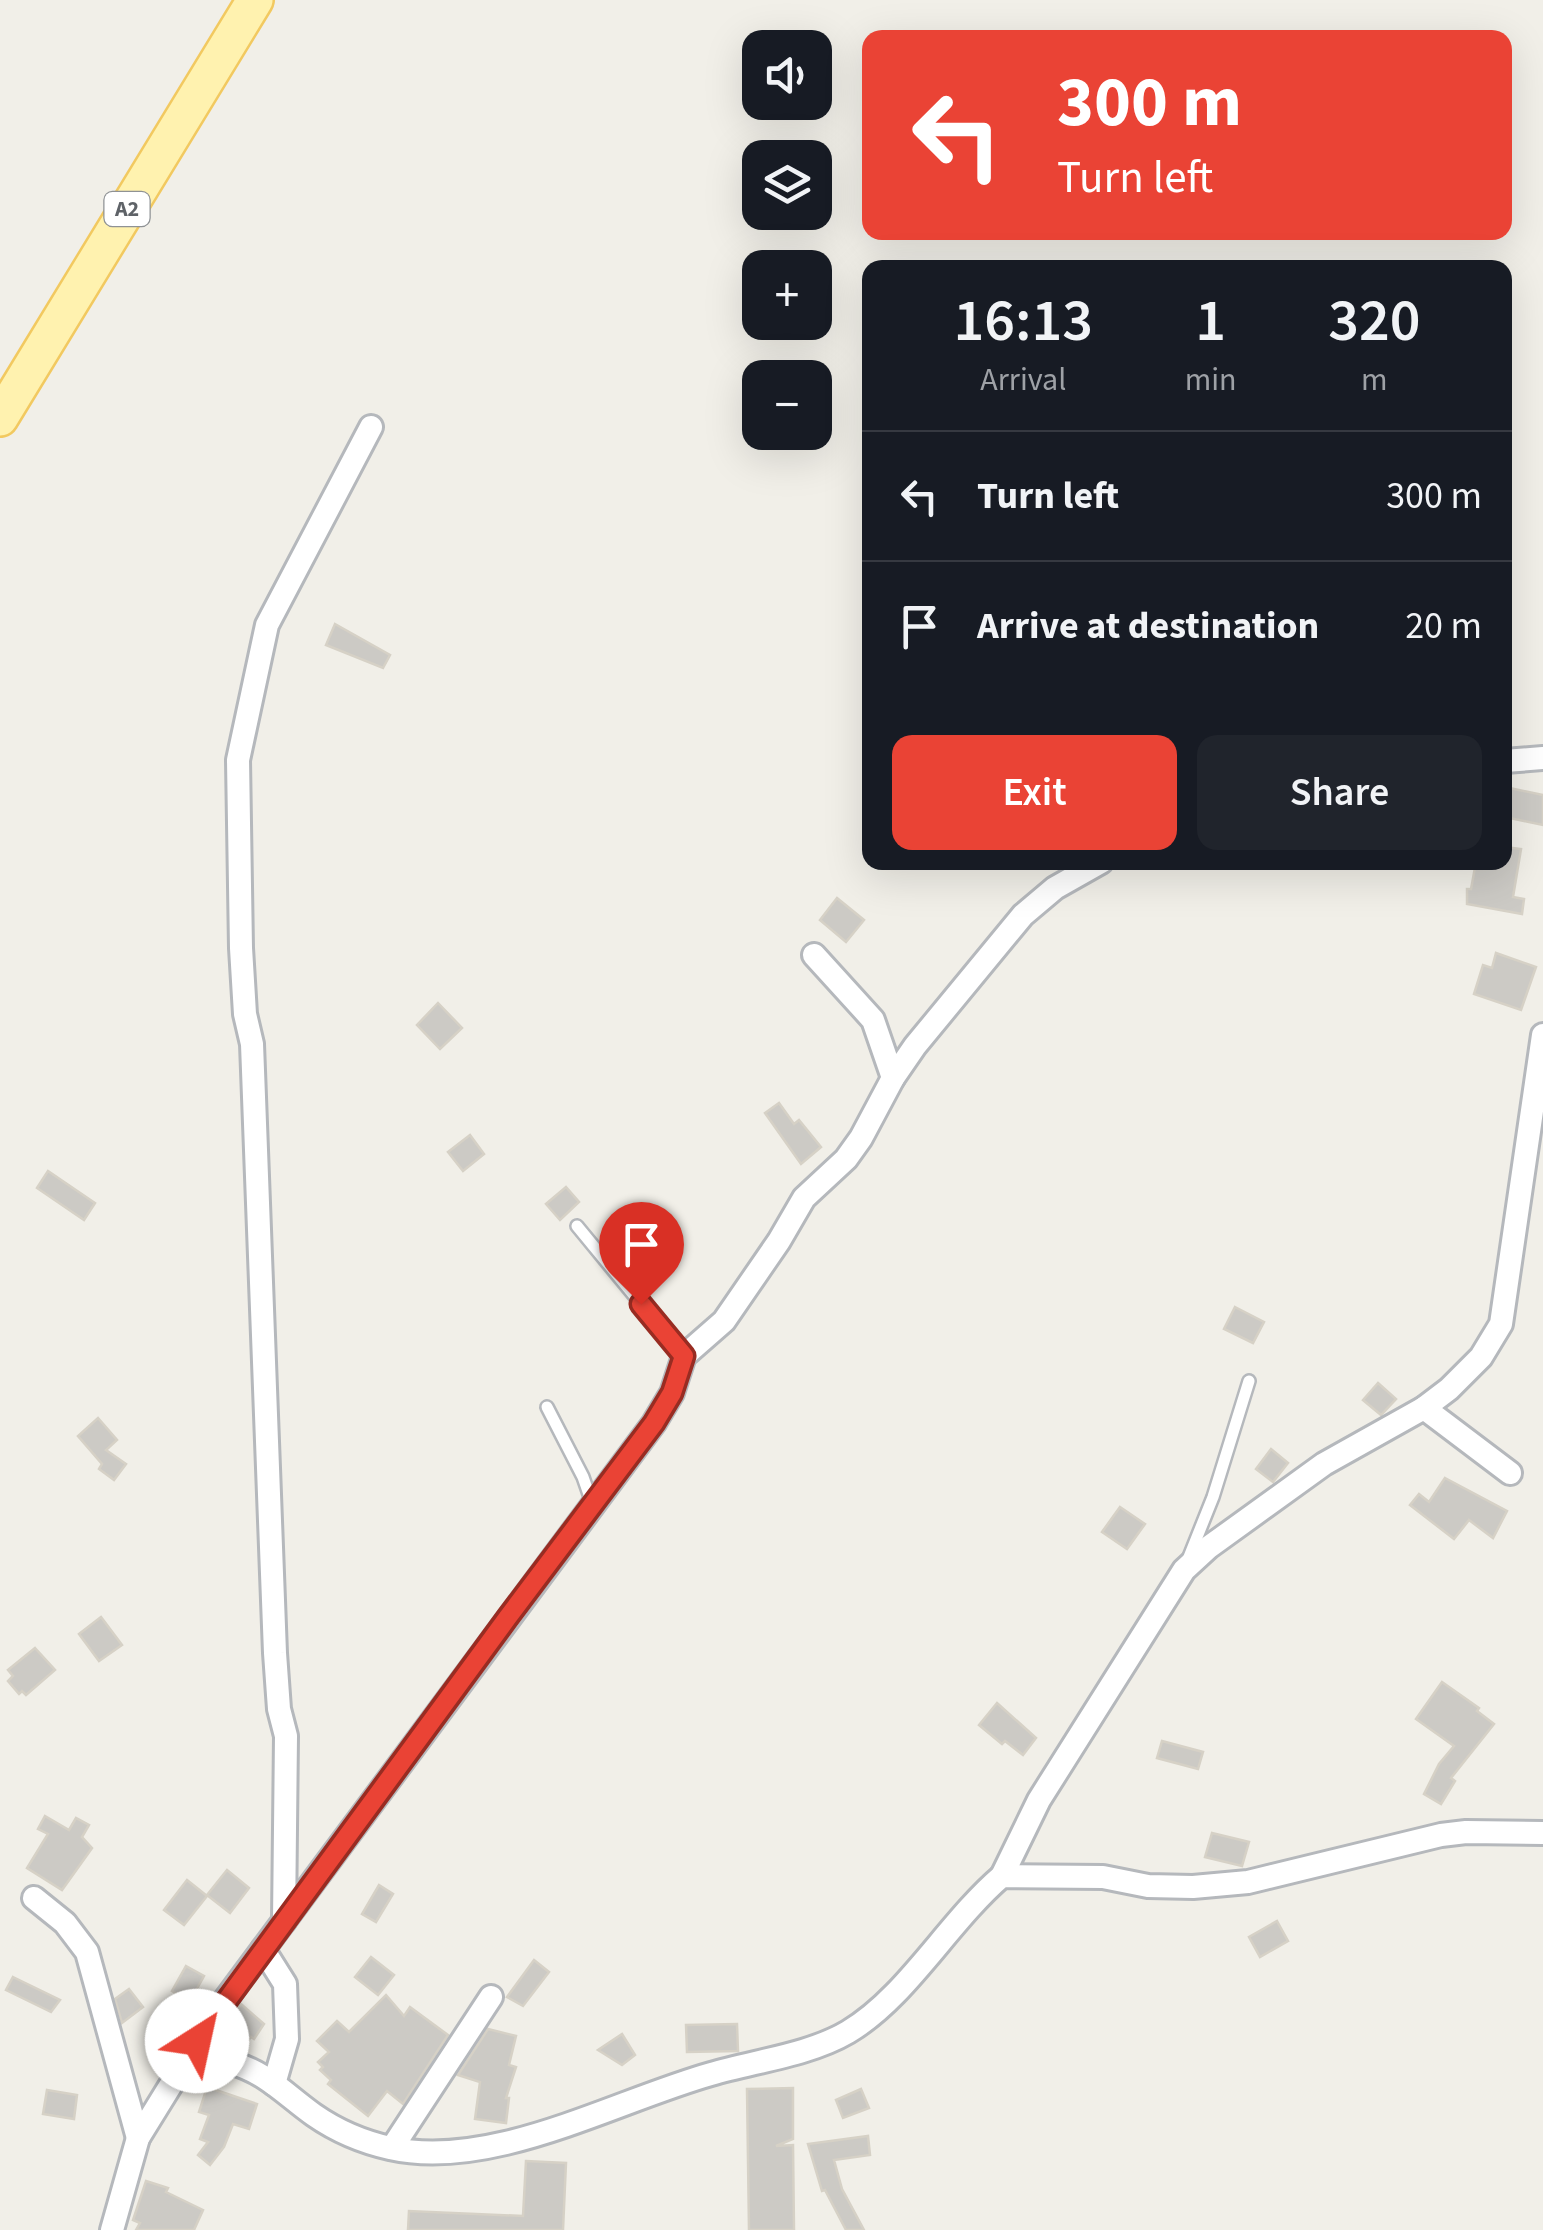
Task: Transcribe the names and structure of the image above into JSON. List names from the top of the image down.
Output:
{
  "streets": {
    "main road": ["A2"]
  },
  "page": {
    "map_buttons": ["+", "−"],
    "turn": ["300 m", "Turn left"],
    "eta": [
      "16:13",
      "Arrival",
      "1",
      "min",
      "320",
      "m"
    ],
    "list": [
      {
        "name": "Turn left",
        "value": "300 m"
      },
      {
        "name": "Arrive at destination",
        "value": "20 m"
      }
    ],
    "buttons": ["Exit", "Share"]
  }
}
